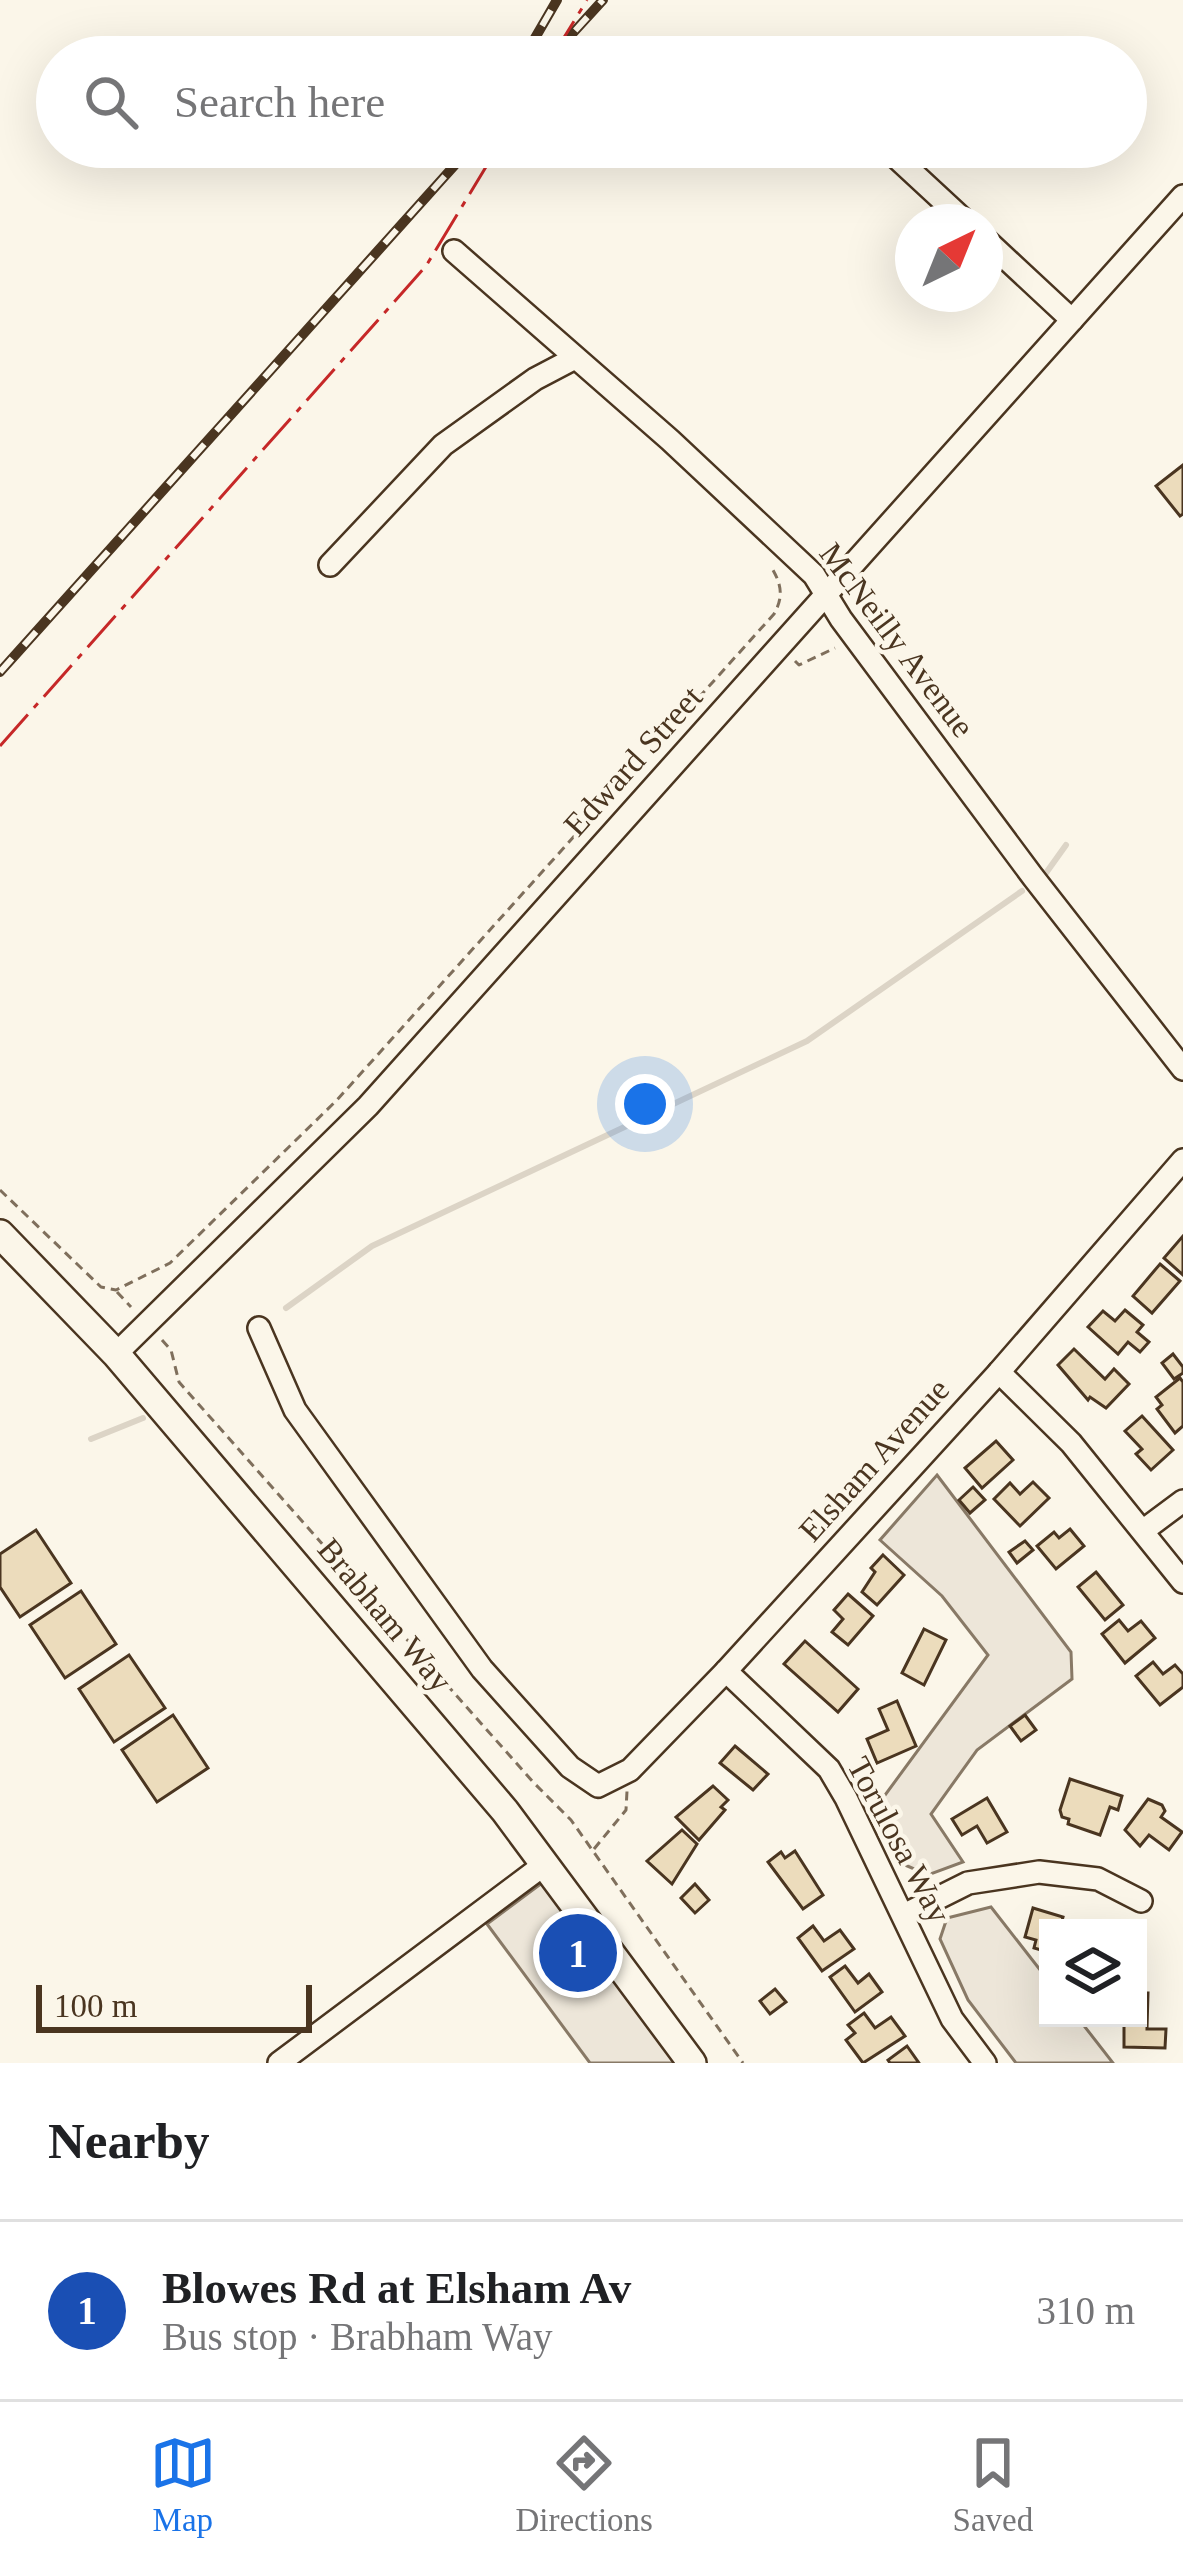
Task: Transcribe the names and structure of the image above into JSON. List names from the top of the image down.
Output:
{
  "streets": {
    "main road": ["Brabham Way"],
    "street": [
      "McNeilly Avenue",
      "Edward Street",
      "Elsham Avenue",
      "Torulosa Way"
    ]
  },
  "crossings": [
    ["McNeilly Avenue", "Edward Street"],
    ["Edward Street", "Brabham Way"],
    ["Elsham Avenue", "Torulosa Way"]
  ],
  "scale_bar": "100 m",
  "north": "top right",
  "page": {
    "search": "Search here",
    "pins": "1",
    "scale": "100 m",
    "heading": "Nearby",
    "list": [
      {
        "mark": "1",
        "name": "Blowes Rd at Elsham Av",
        "note": "Bus stop · Brabham Way",
        "value": "310 m"
      }
    ],
    "nav": ["Map", "Directions", "Saved"]
  }
}
